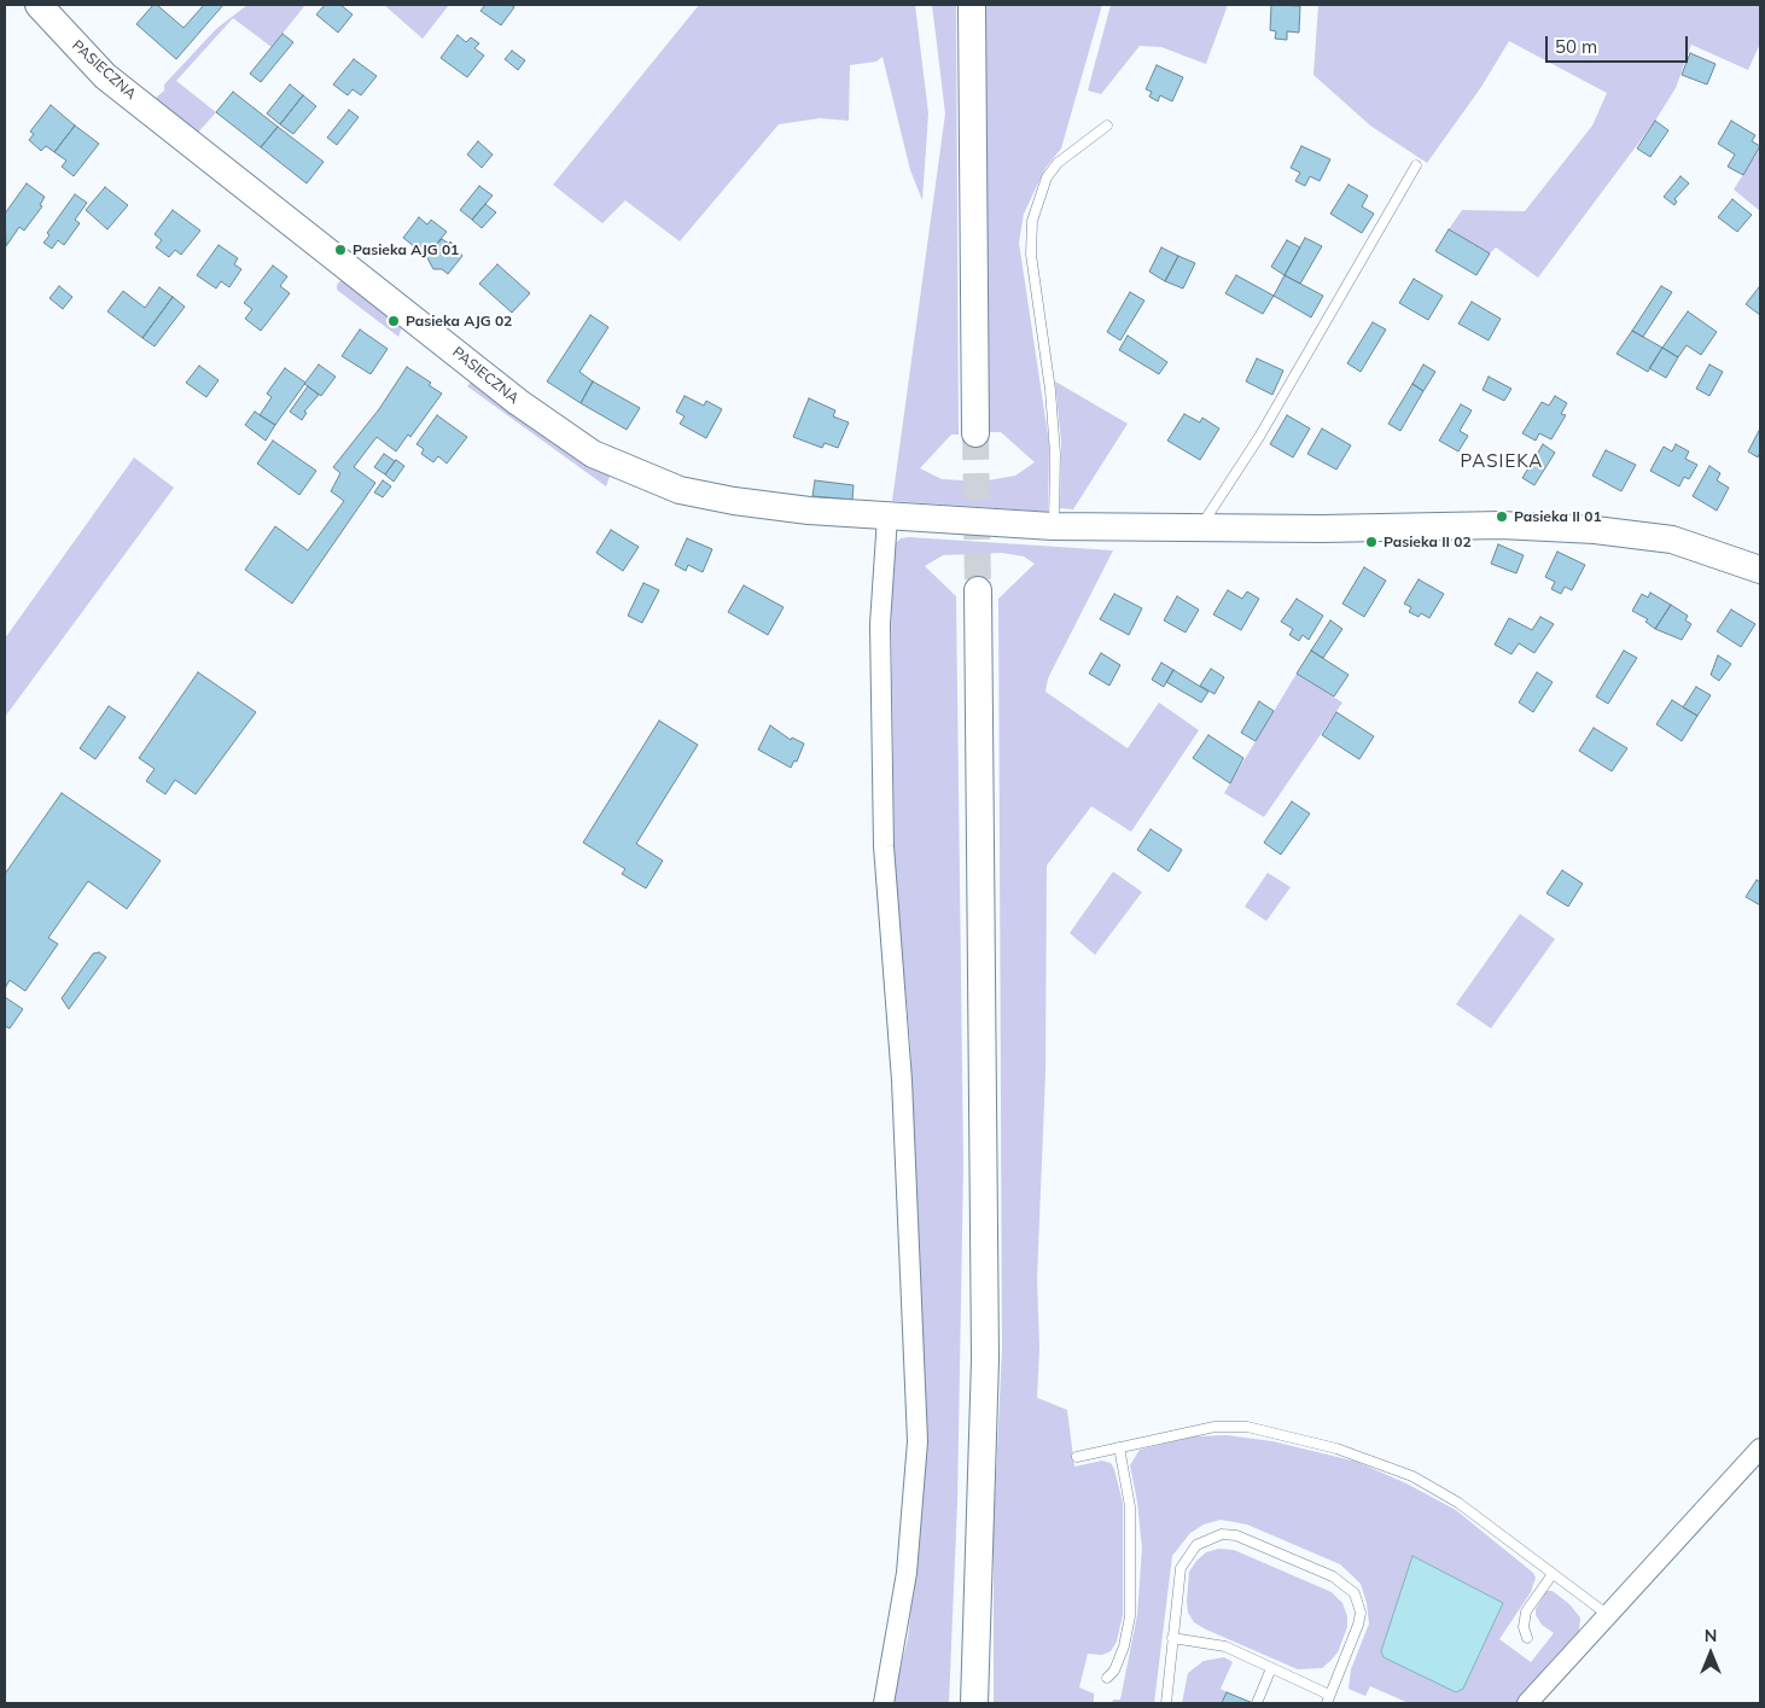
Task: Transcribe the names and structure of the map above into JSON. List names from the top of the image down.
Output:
{
  "streets": {
    "street": ["PASIECZNA"]
  },
  "districts": ["PASIEKA"],
  "places": [
    "Pasieka AJG 01",
    "Pasieka AJG 02",
    "Pasieka II 01",
    "Pasieka II 02"
  ],
  "scale_bar": "50 m",
  "north": "top"
}
